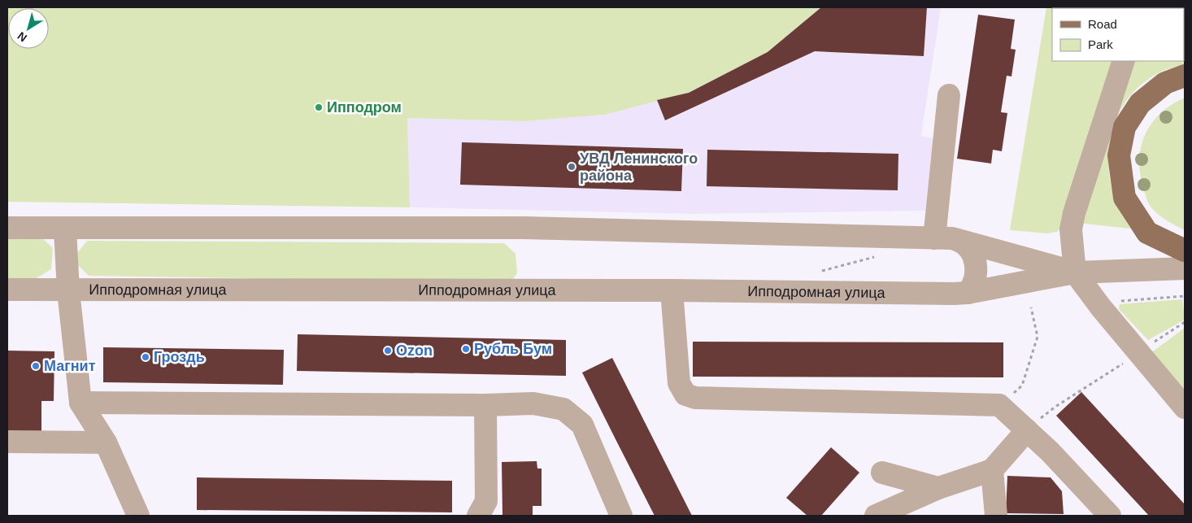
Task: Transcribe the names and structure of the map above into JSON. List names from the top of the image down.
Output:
{
  "streets": {
    "street": ["Ипподромная улица"]
  },
  "places": [
    "Ипподром",
    "УВД Ленинского района",
    "Рубль Бум",
    "Ozon",
    "Гроздь",
    "Магнит"
  ],
  "legend": ["Road", "Park"],
  "north": "bottom left"
}
